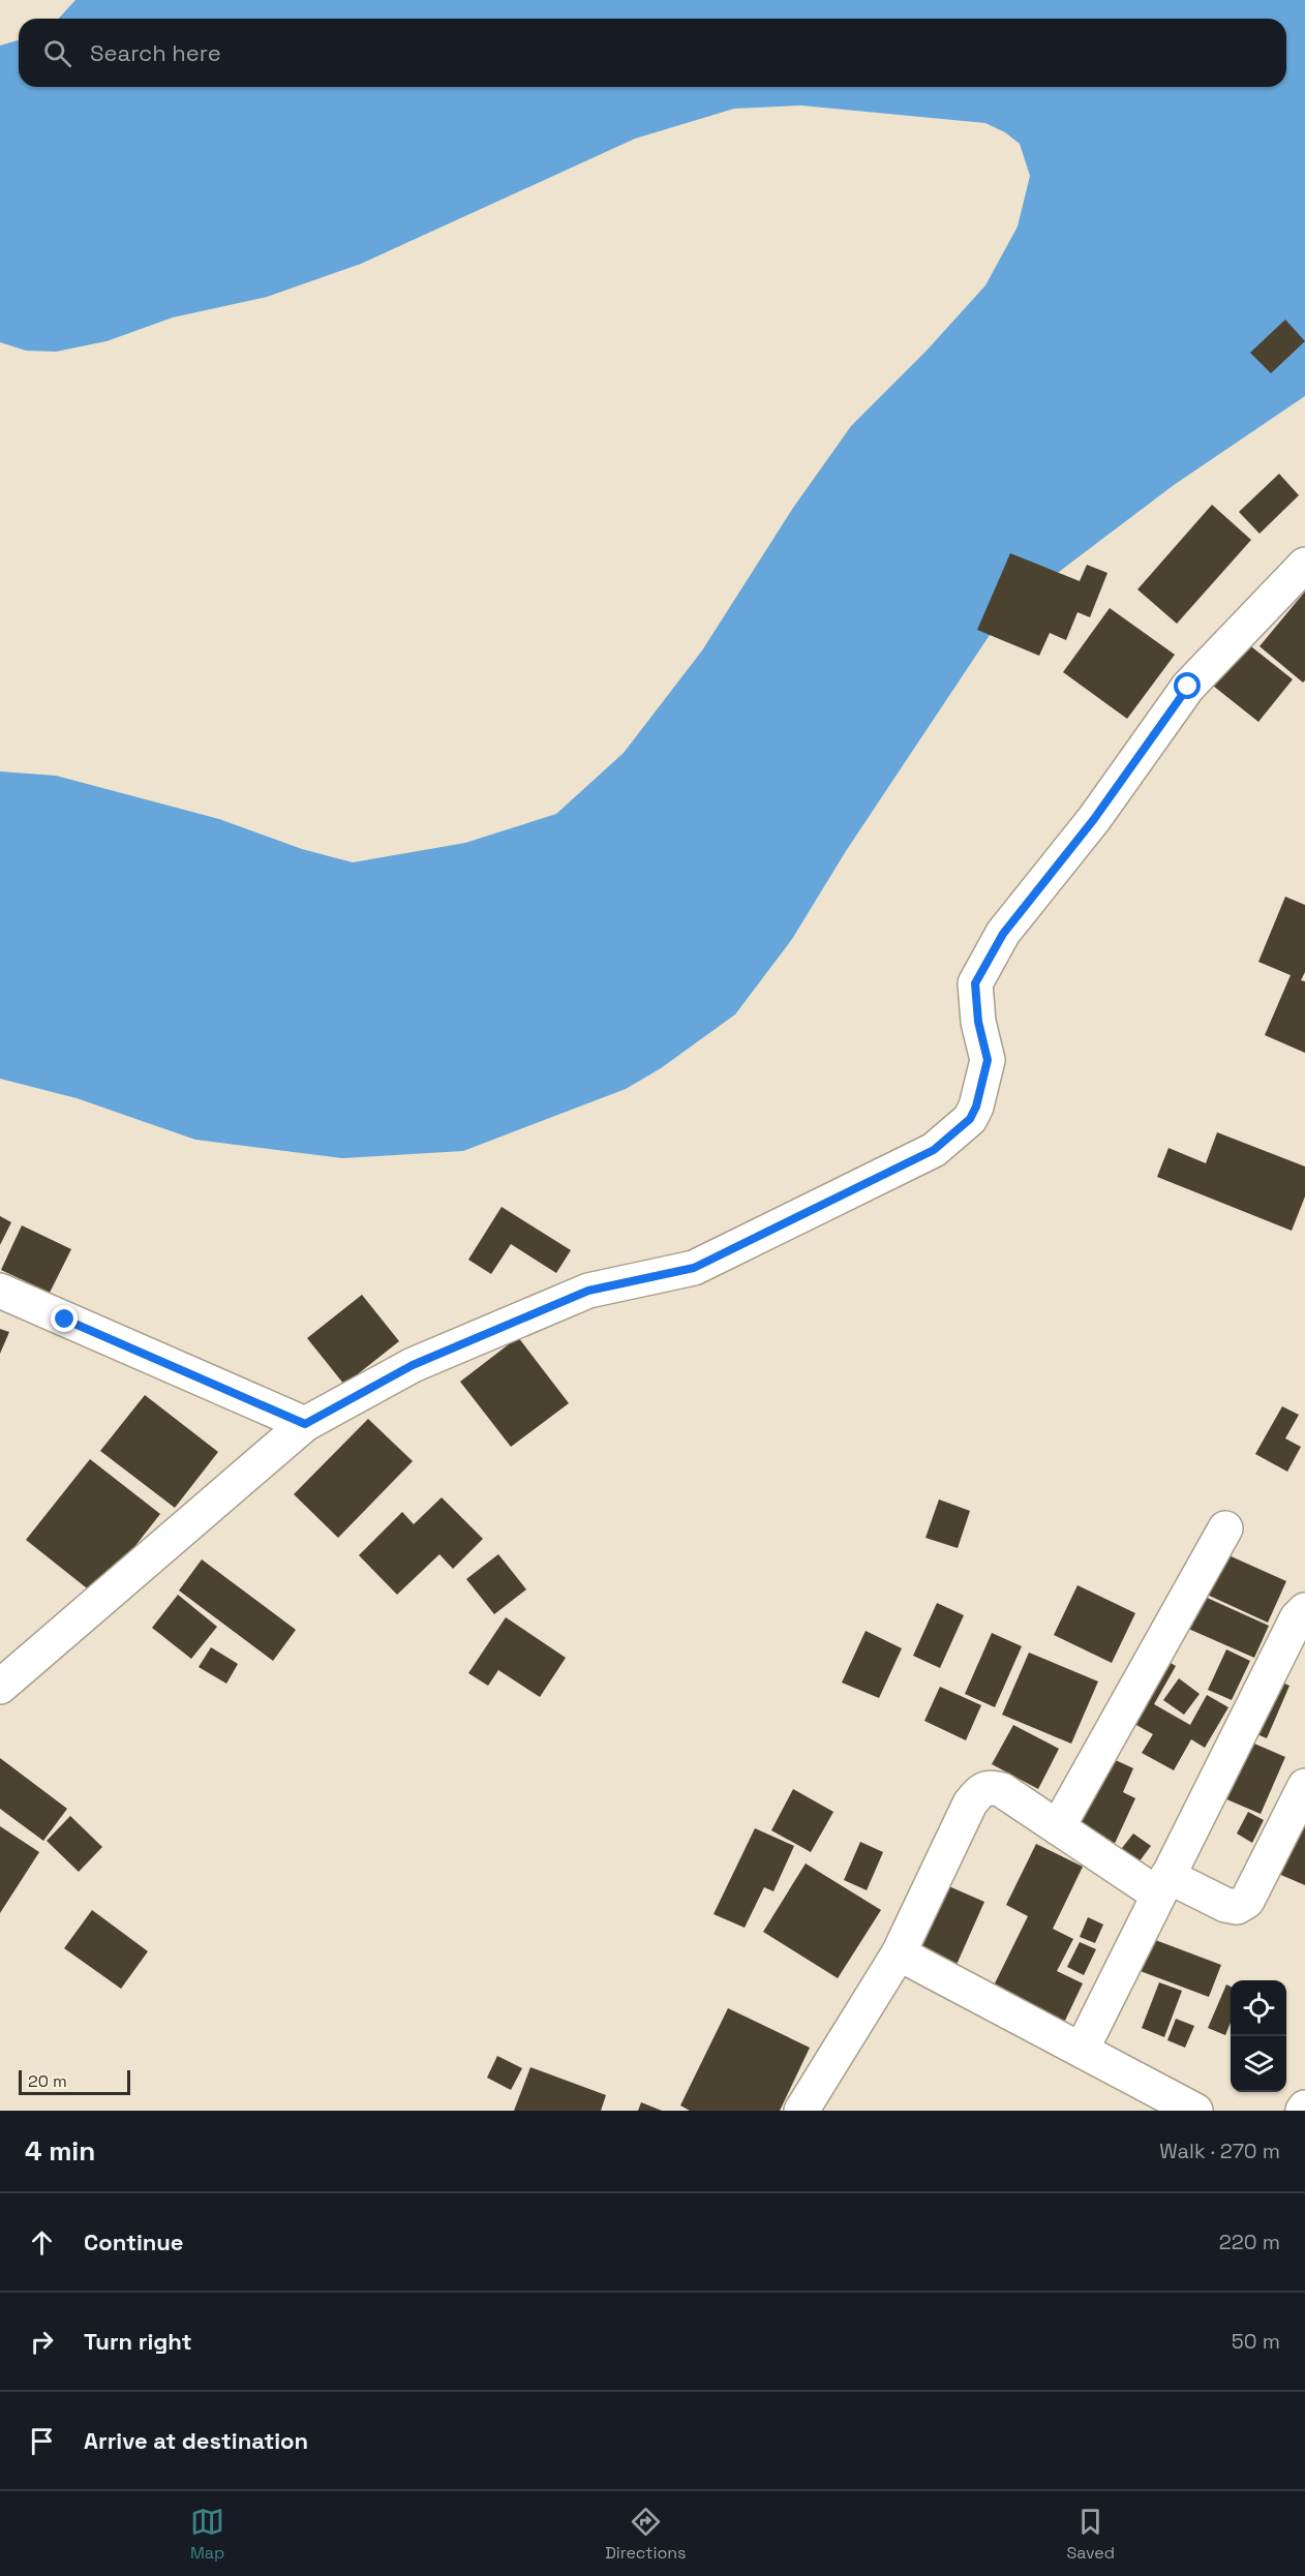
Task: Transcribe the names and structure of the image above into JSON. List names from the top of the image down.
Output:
{
  "scale_bar": "20 m",
  "page": {
    "search": "Search here",
    "scale": "20 m",
    "heading": ["4 min", "Walk · 270 m"],
    "list": [
      ["Continue", "220 m"],
      ["Turn right", "50 m"],
      "Arrive at destination"
    ],
    "nav": ["Map", "Directions", "Saved"]
  }
}
